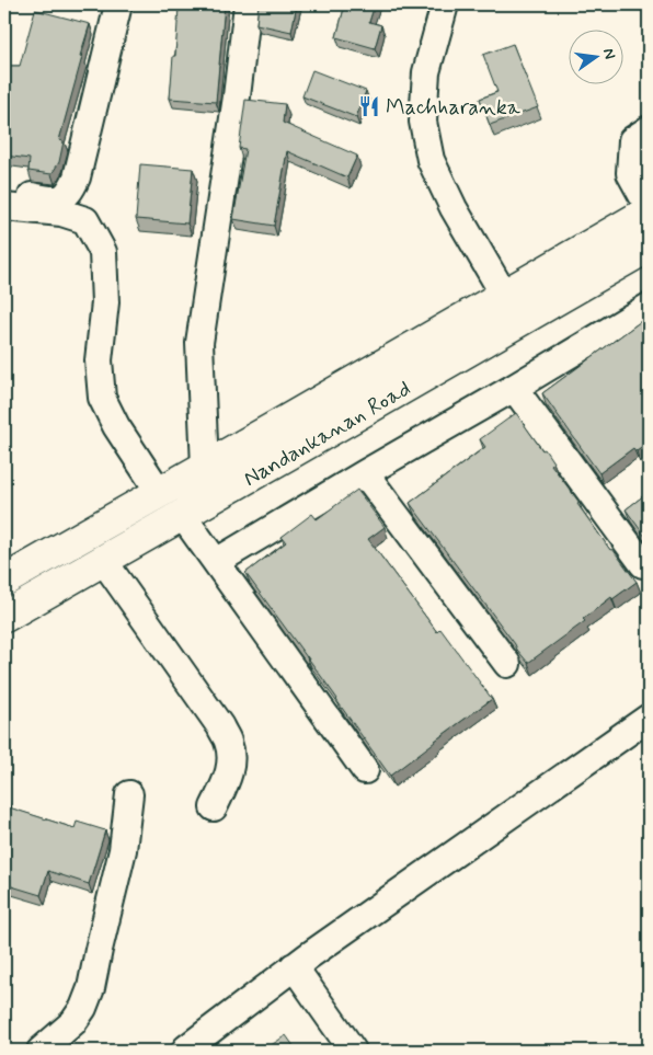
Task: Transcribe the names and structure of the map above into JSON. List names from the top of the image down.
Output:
{
  "streets": {
    "main road": ["Nandankanan Road"]
  },
  "places": {
    "restaurant": ["Machharanka"]
  },
  "north": "right"
}
